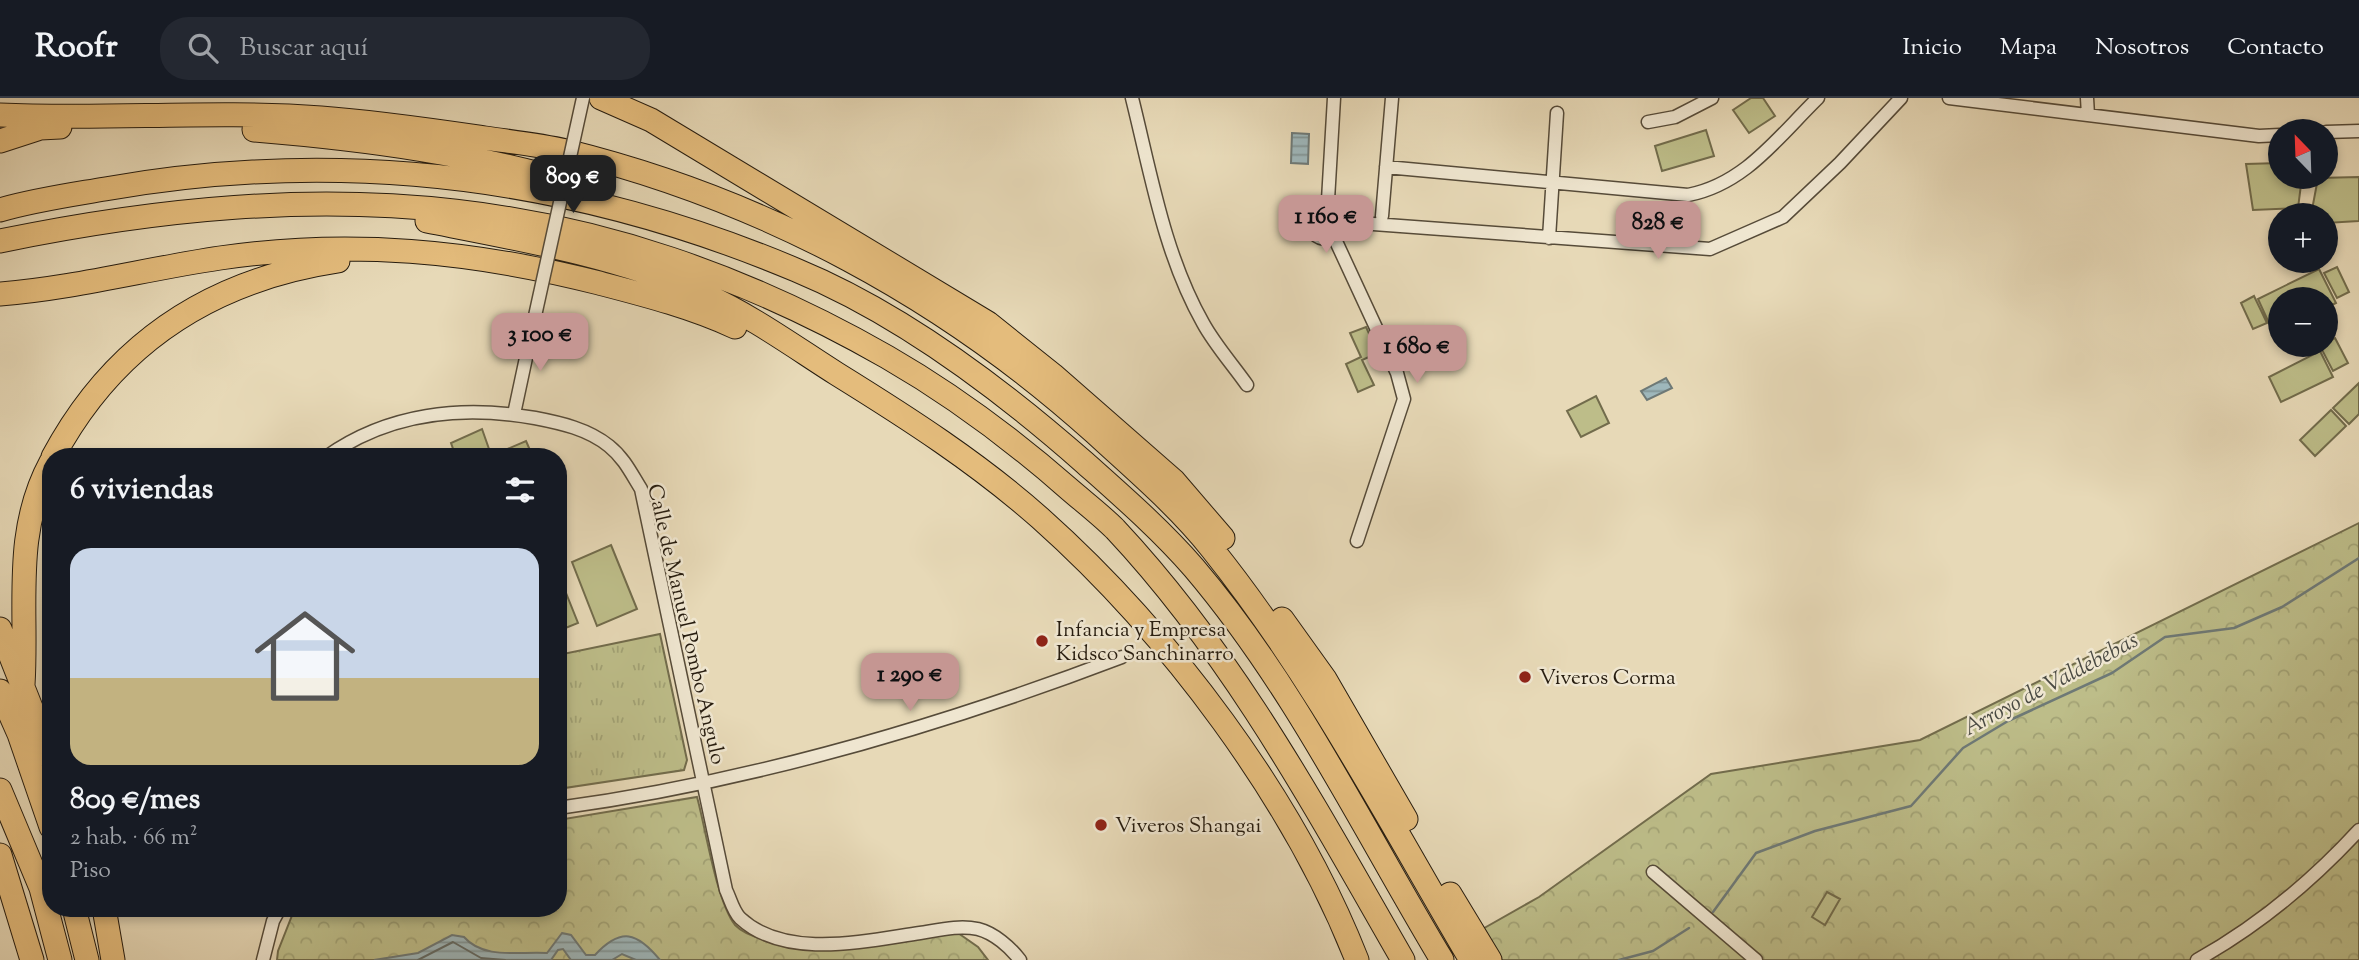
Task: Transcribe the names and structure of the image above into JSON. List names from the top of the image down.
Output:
{
  "streets": {
    "street": ["Calle de Manuel Pombo Angulo"]
  },
  "water": ["Arroyo de Valdebebas"],
  "places": ["Infancia y Empresa Kidsco Sanchinarro", "Viveros Corma", "Viveros Shangai"],
  "north": "top left",
  "page": {
    "header": "Roofr",
    "search": "Buscar aquí",
    "nav": [
      "Inicio",
      "Mapa",
      "Nosotros",
      "Contacto"
    ],
    "map_buttons": ["+", "−"],
    "price": [
      "809 €",
      "1 160 €",
      "828 €",
      "3 100 €",
      "1 680 €",
      "1 290 €"
    ],
    "heading": "6 viviendas",
    "list": [
      {
        "name": "809 €/mes",
        "note": "2 hab. · 66 m² · Piso"
      }
    ]
  }
}
